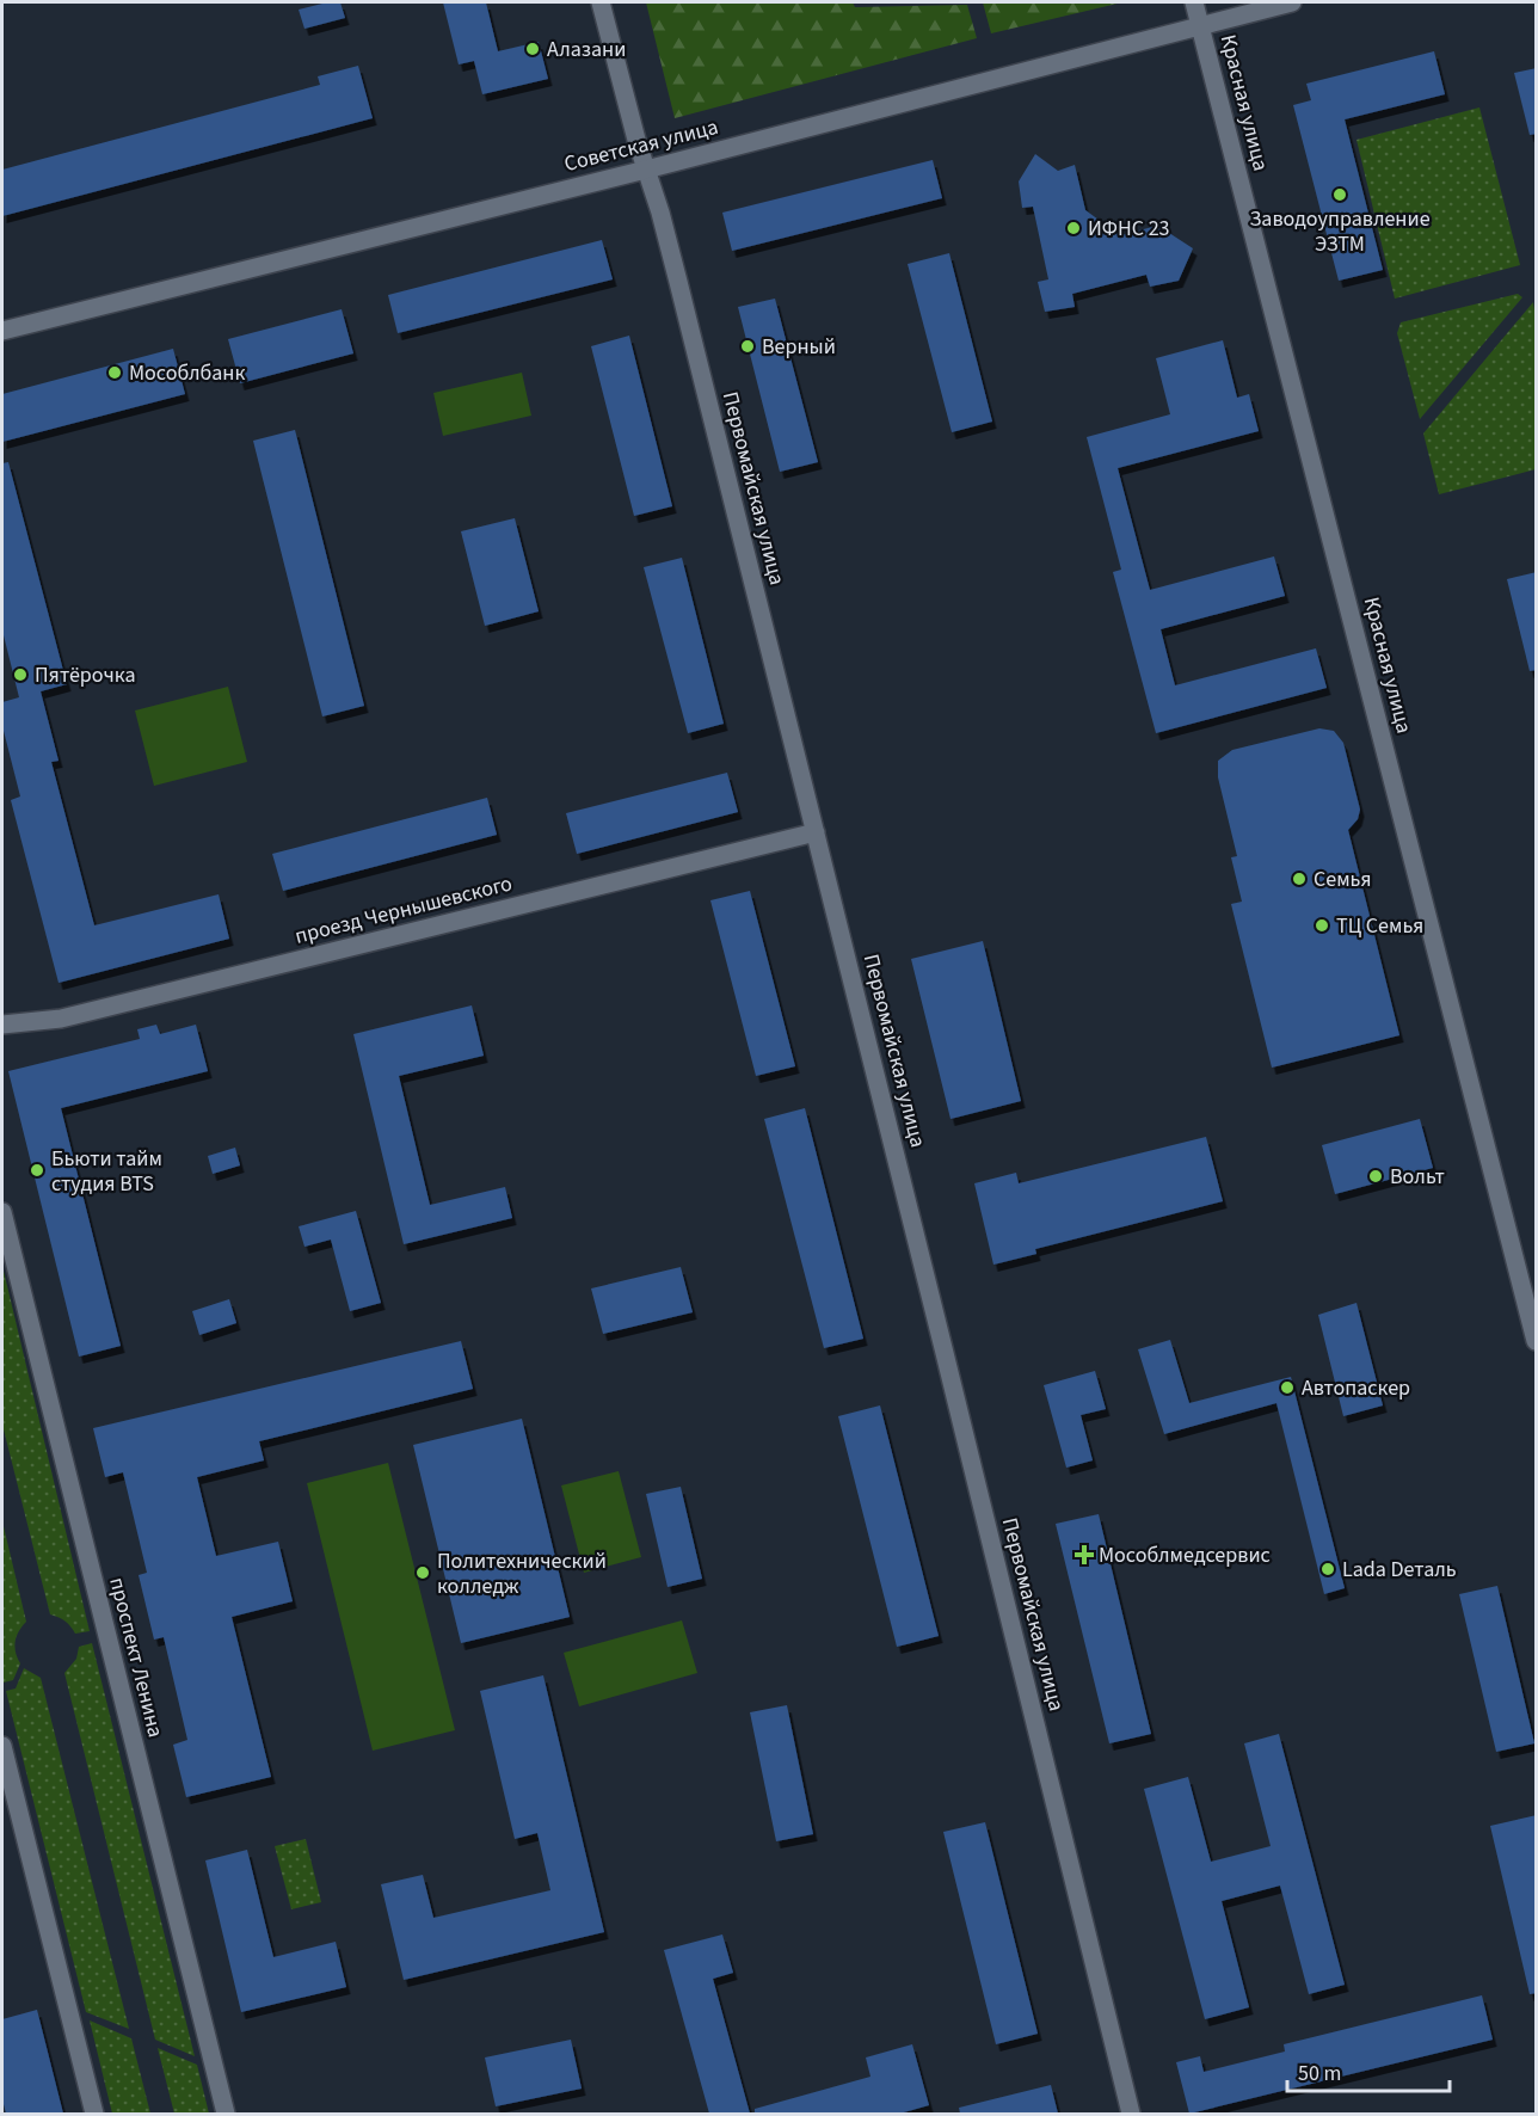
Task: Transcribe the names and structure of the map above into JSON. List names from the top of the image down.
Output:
{
  "streets": {
    "street": [
      "Красная улица",
      "Советская улица",
      "Первомайская улица",
      "проезд Чернышевского",
      "проспект Ленина"
    ]
  },
  "crossings": [
    ["Красная улица", "Советская улица"],
    ["Советская улица", "Первомайская улица"],
    ["Первомайская улица", "проезд Чернышевского"]
  ],
  "places": {
    "other": [
      "Алазани",
      "Заводоуправление ЭЗТМ",
      "ИФНС 23",
      "Верный",
      "Мособлбанк",
      "Пятёрочка",
      "Семья",
      "ТЦ Семья",
      "Бьюти тайм студия BTS",
      "Вольт",
      "Автопаскер",
      "Lada Dеталь",
      "Политехнический колледж"
    ],
    "health": ["Мособлмедсервис"]
  },
  "scale_bar": "50 m"
}
